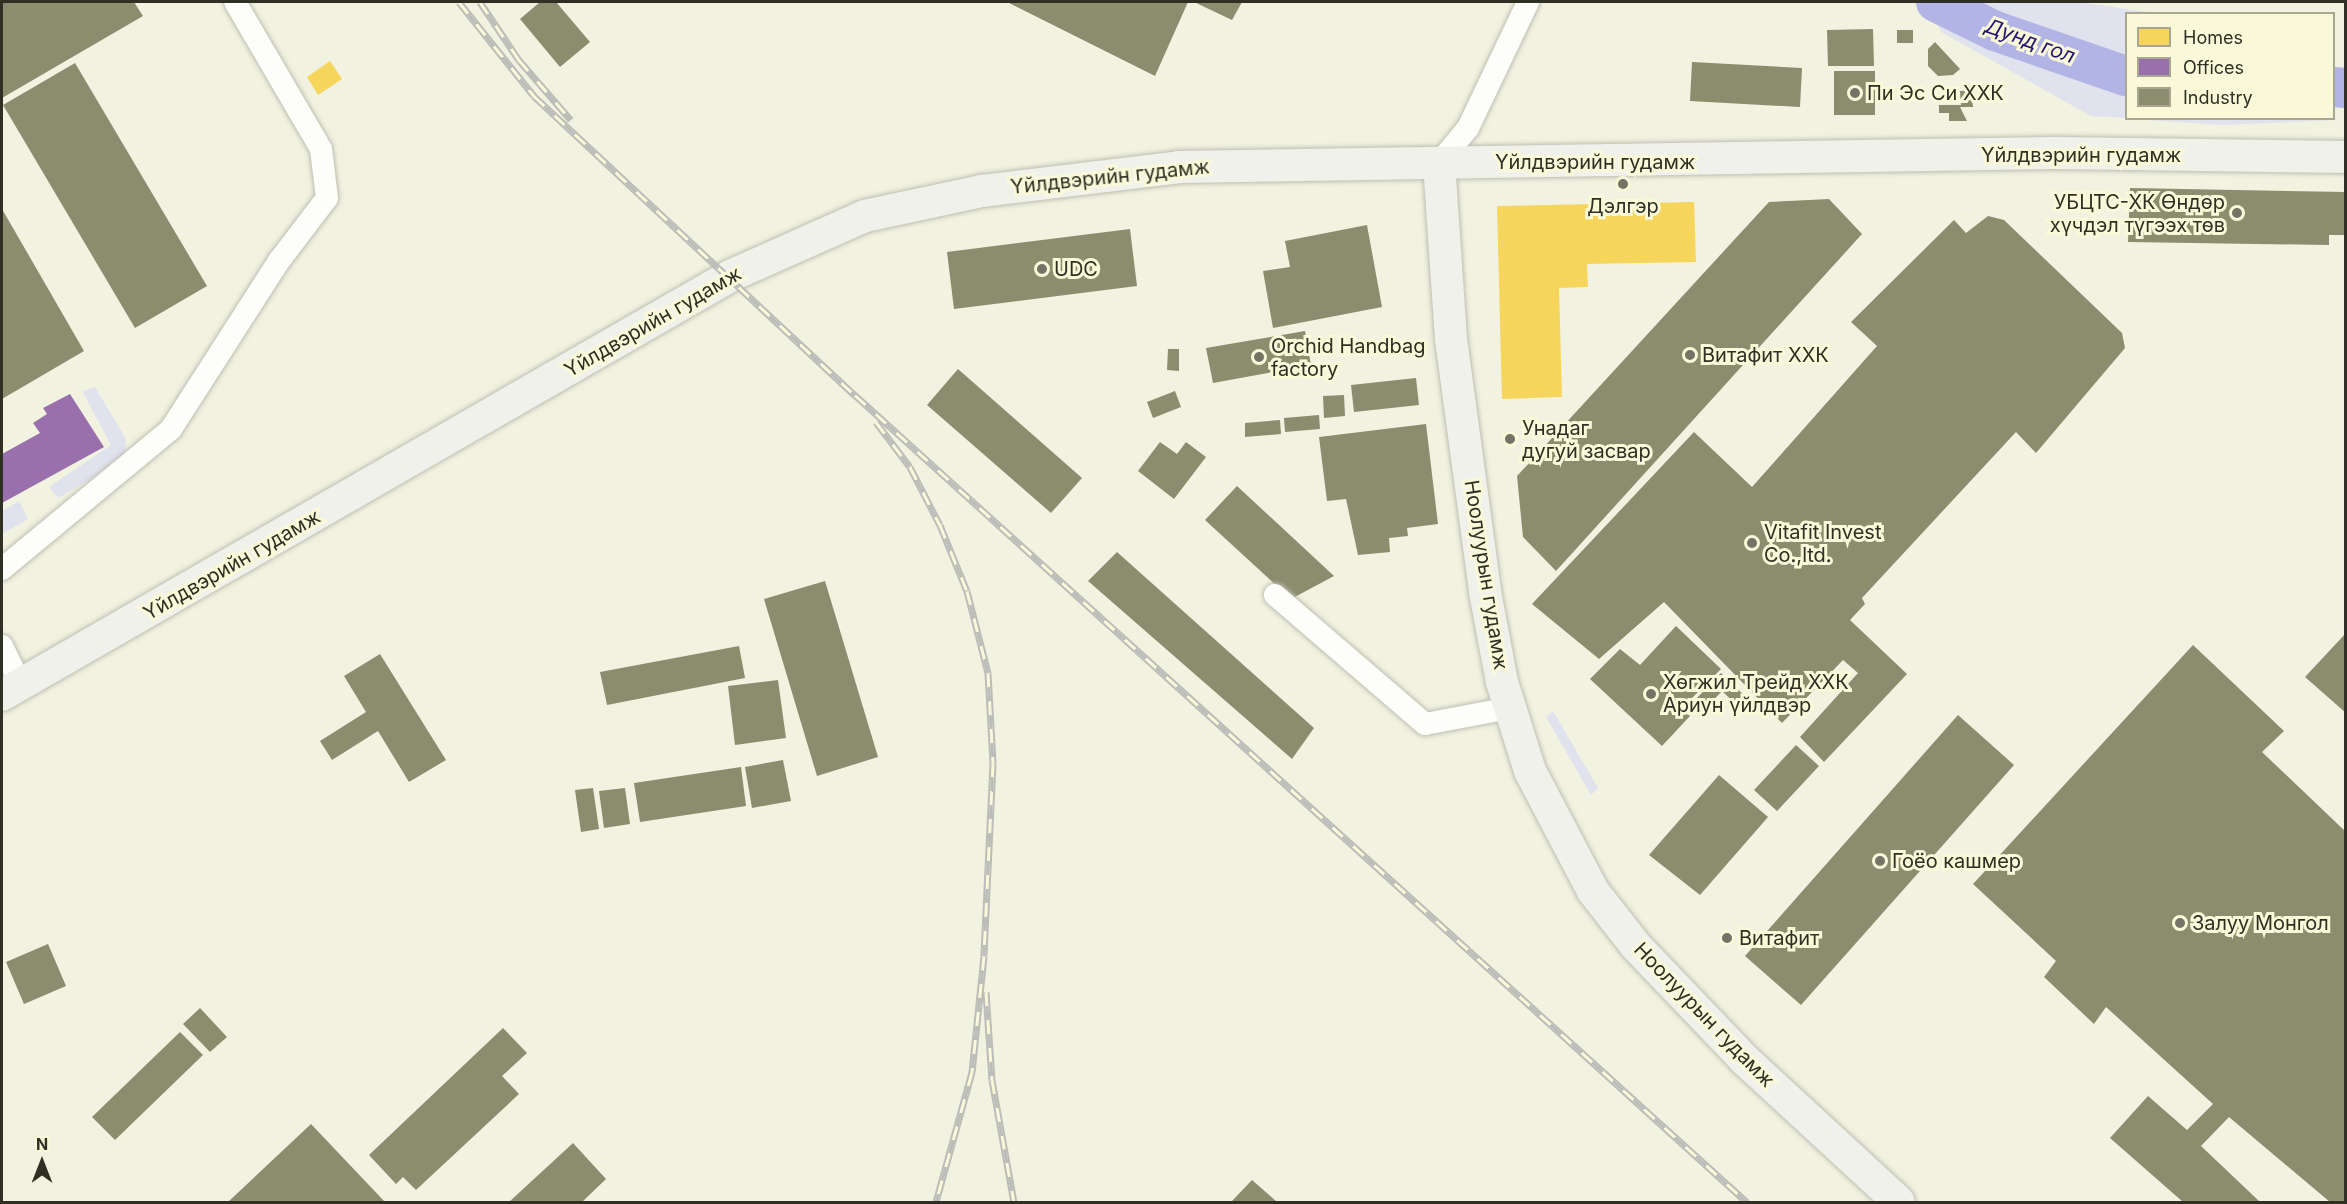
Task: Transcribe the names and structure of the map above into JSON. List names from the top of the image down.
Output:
{
  "streets": {
    "main road": ["Yйлдвэрийн гудамж", "Ноолуурын гудамж"]
  },
  "crossings": [
    ["Yйлдвэрийн гудамж", "Ноолуурын гудамж"]
  ],
  "water": ["Дунд гол"],
  "places": [
    "Пи Эс Си ХХК",
    "Дэлгэр",
    "УБЦТС-ХК Өндөр хүчдэл түгээх төв",
    "UDC",
    "Витафит ХХК",
    "Orchid Handbag factory",
    "Унадаг дугуй засвар",
    "Vitafit Invest Co.,ltd.",
    "Хөгжил Трейд ХХК Ариун үйлдвэр",
    "Гоёо кашмер",
    "Залуу Монгол",
    "Витафит"
  ],
  "legend": ["Homes", "Offices", "Industry"],
  "north": "top"
}
